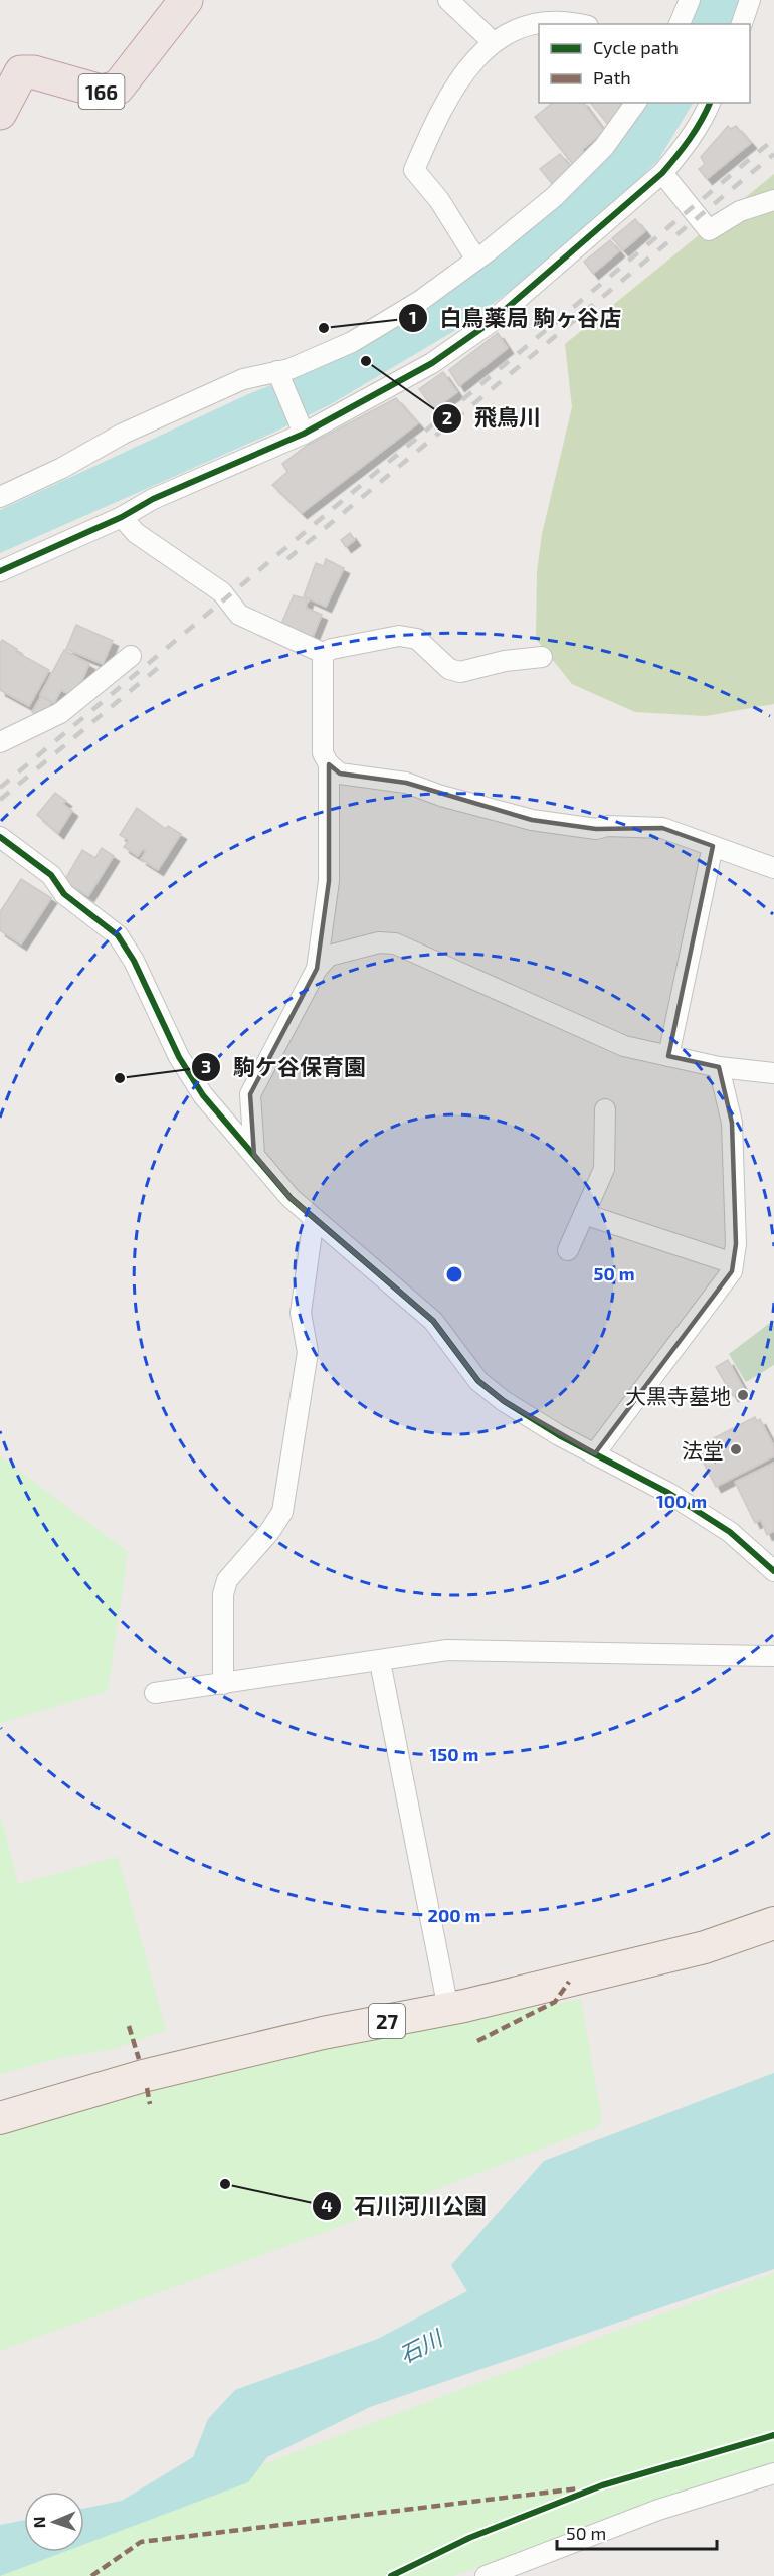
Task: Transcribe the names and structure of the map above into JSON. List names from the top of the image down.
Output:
{
  "streets": {
    "highway": ["166"],
    "main road": ["27"]
  },
  "water": ["石川"],
  "places": [
    "白鳥薬局 駒ヶ谷店",
    "飛鳥川",
    "駒ケ谷保育園",
    "大黒寺墓地",
    "法堂",
    "石川河川公園"
  ],
  "legend": ["Cycle path", "Path"],
  "scale_bar": "50 m",
  "north": "left",
  "rings": [
    "50 m",
    "100 m",
    "150 m",
    "200 m"
  ]
}
